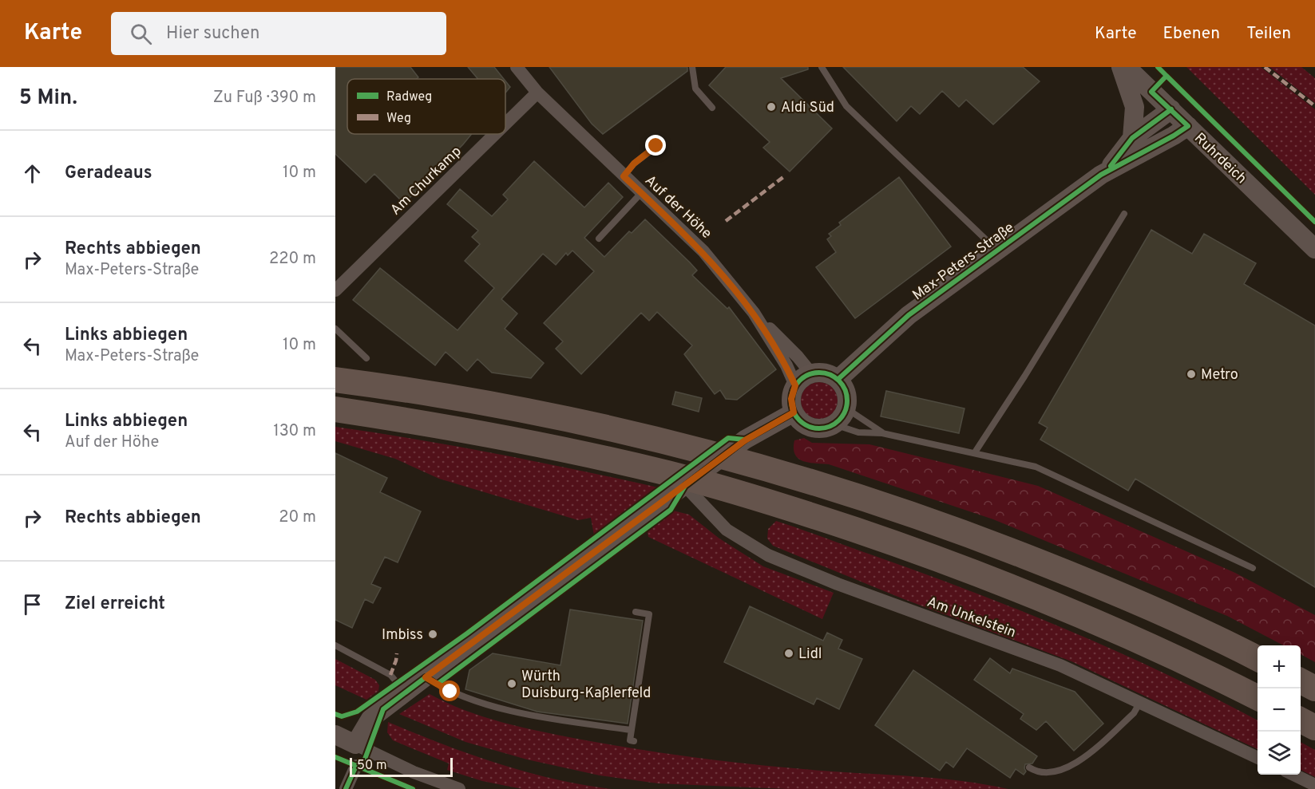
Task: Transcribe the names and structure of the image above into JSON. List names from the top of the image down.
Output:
{
  "streets": {
    "street": [
      "Ruhrdeich",
      "Am Churkamp",
      "Auf der Höhe",
      "Max-Peters-Straße",
      "Am Unkelstein"
    ]
  },
  "crossings": [
    ["Ruhrdeich", "Max-Peters-Straße"],
    ["Am Churkamp", "Auf der Höhe"],
    ["Auf der Höhe", "Max-Peters-Straße"]
  ],
  "places": [
    "Aldi Süd",
    "Metro",
    "Imbiss",
    "Lidl",
    "Würth Duisburg-Kaßlerfeld"
  ],
  "legend": ["Radweg", "Weg"],
  "scale_bar": "50 m",
  "page": {
    "header": "Karte",
    "search": "Hier suchen",
    "nav": ["Karte", "Ebenen", "Teilen"],
    "heading": ["5 Min.", "Zu Fuß · 390 m"],
    "list": [
      ["Geradeaus", "10 m"],
      ["Rechts abbiegen", "Max-Peters-Straße", "220 m"],
      ["Links abbiegen", "Max-Peters-Straße", "10 m"],
      ["Links abbiegen", "Auf der Höhe", "130 m"],
      ["Rechts abbiegen", "20 m"],
      "Ziel erreicht"
    ],
    "map_buttons": ["+", "−"],
    "scale": "50 m"
  }
}
